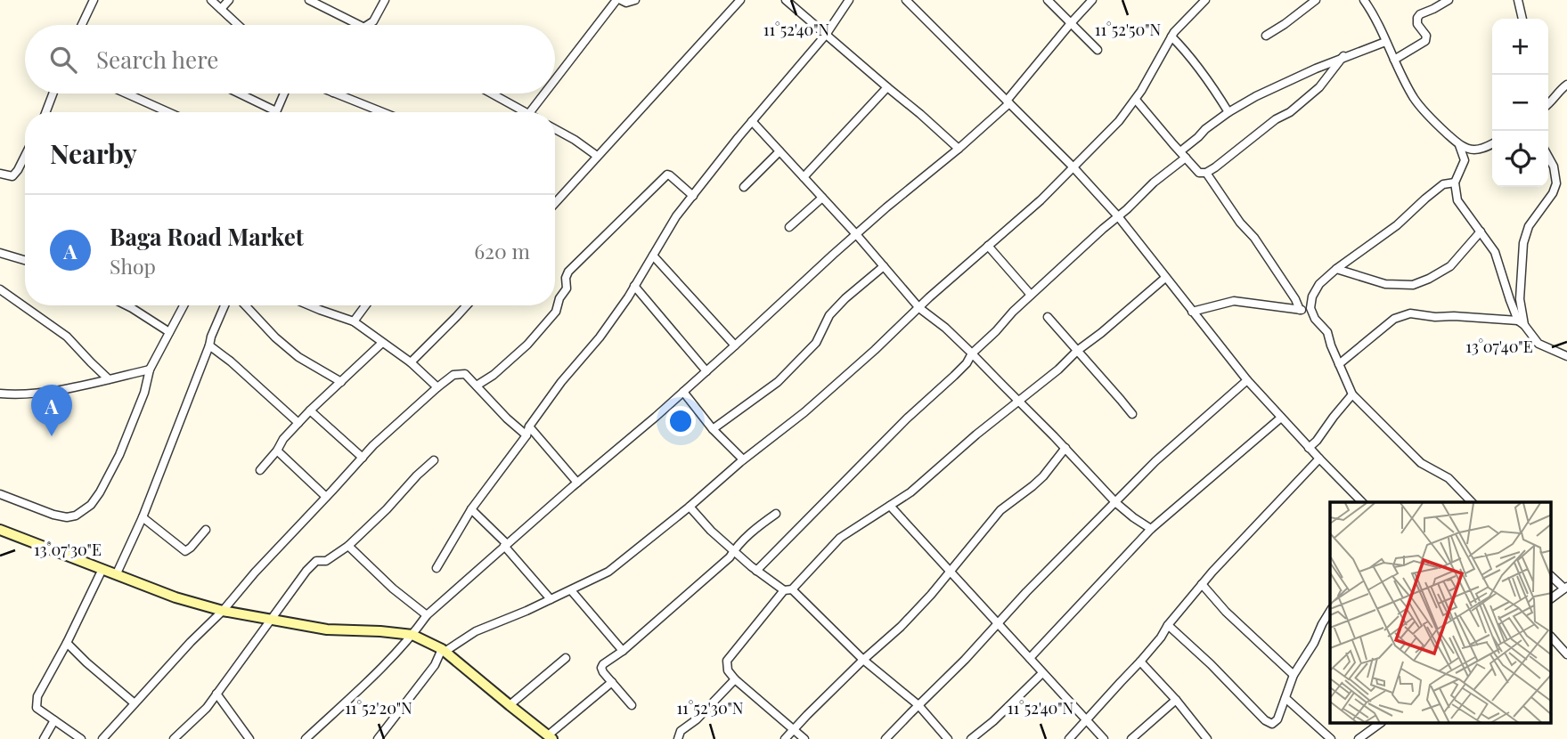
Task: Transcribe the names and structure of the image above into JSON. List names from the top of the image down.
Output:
{
  "page": {
    "map_buttons": ["+", "−"],
    "search": "Search here",
    "heading": "Nearby",
    "list": [
      {
        "mark": "A",
        "name": "Baga Road Market",
        "note": "Shop",
        "value": "620 m"
      }
    ],
    "pins": "A"
  },
  "coordinates": [
    "11°52'40\"N",
    "11°52'50\"N",
    "13°07'40\"E",
    "13°07'30\"E",
    "11°52'20\"N",
    "11°52'30\"N"
  ]
}
